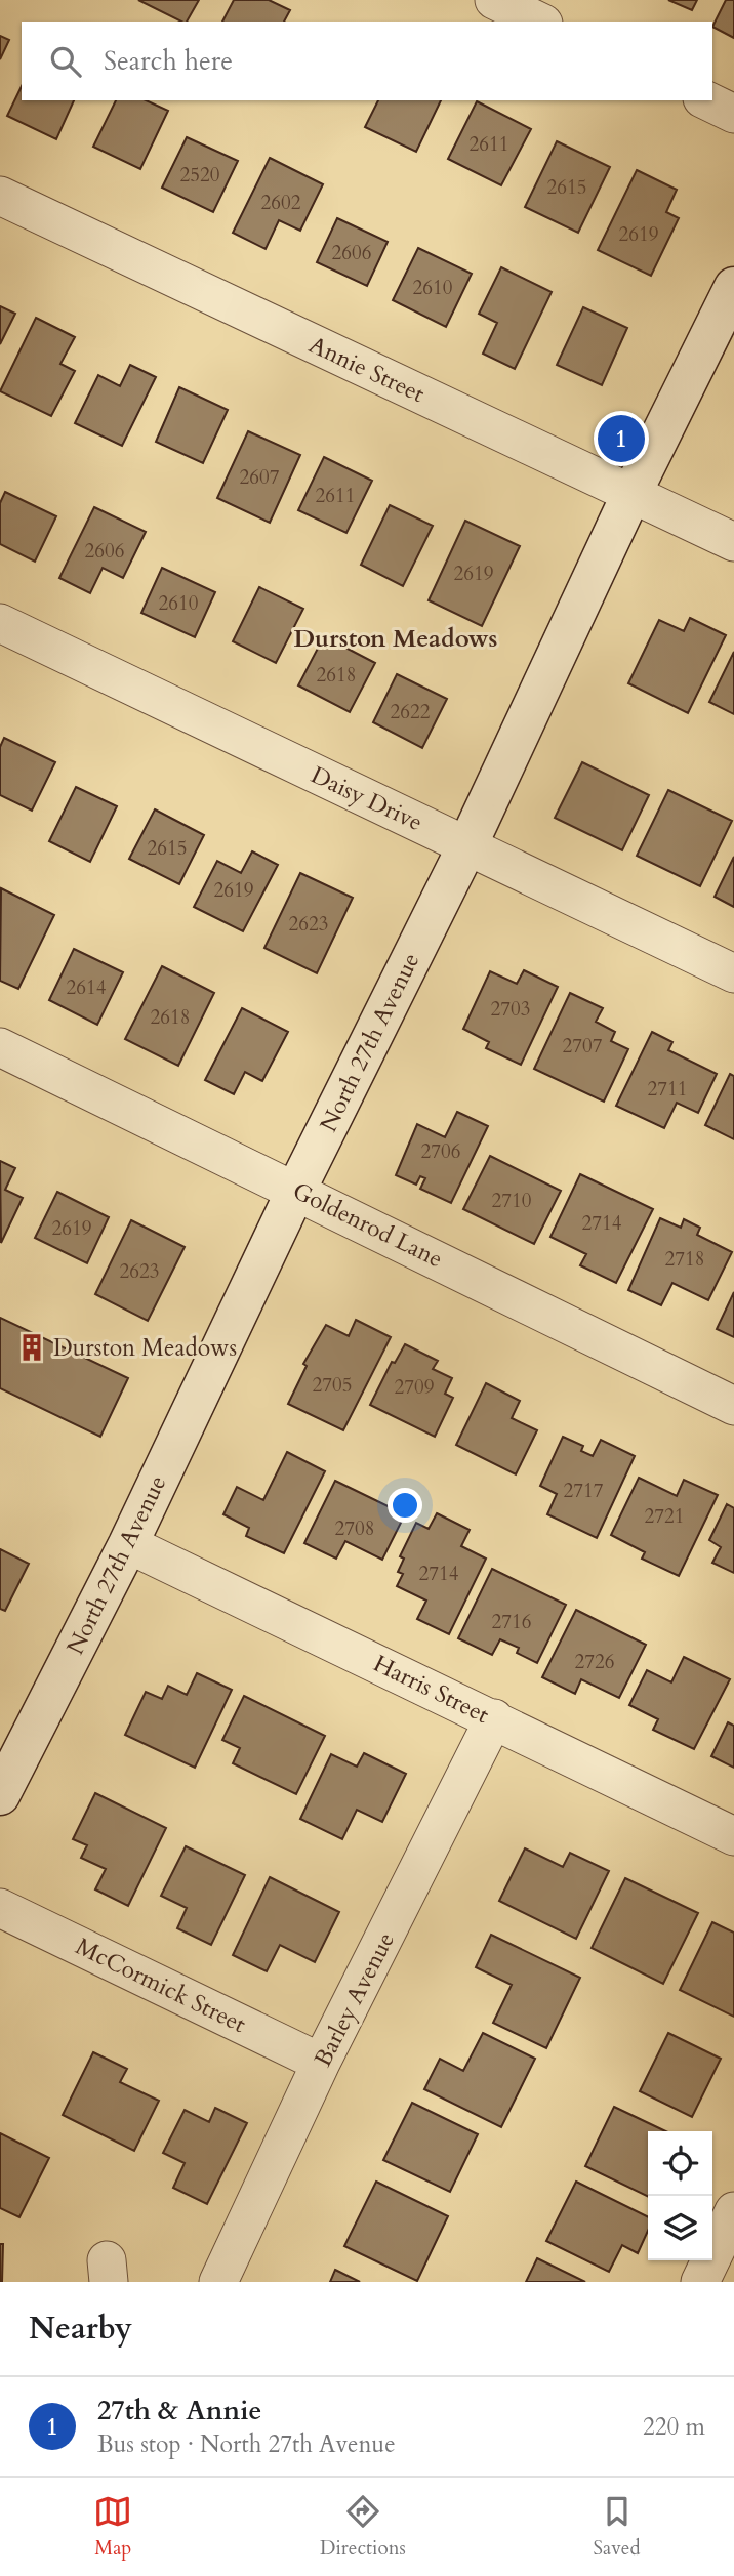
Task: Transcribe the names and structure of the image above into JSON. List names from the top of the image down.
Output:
{
  "streets": {
    "street": [
      "Annie Street",
      "Daisy Drive",
      "North 27th Avenue",
      "Goldenrod Lane",
      "Harris Street",
      "McCormick Street",
      "Barley Avenue"
    ]
  },
  "crossings": [
    ["Annie Street", "North 27th Avenue"],
    ["Daisy Drive", "North 27th Avenue"],
    ["North 27th Avenue", "Goldenrod Lane"],
    ["North 27th Avenue", "Harris Street"],
    ["Harris Street", "Barley Avenue"],
    ["McCormick Street", "Barley Avenue"]
  ],
  "districts": ["Durston Meadows"],
  "places": {
    "building": ["Durston Meadows"]
  },
  "house_numbers": [
    "2611",
    "2520",
    "2615",
    "2602",
    "2619",
    "2606",
    "2610",
    "2607",
    "2611",
    "2606",
    "2619",
    "2610",
    "2618",
    "2622",
    "2615",
    "2619",
    "2623",
    "2614",
    "2703",
    "2618",
    "2707",
    "2711",
    "2706",
    "2710",
    "2714",
    "2619",
    "2718",
    "2623",
    "2705",
    "2709",
    "2717",
    "2721",
    "2708",
    "2714",
    "2716",
    "2726"
  ],
  "page": {
    "search": "Search here",
    "pins": "1",
    "heading": "Nearby",
    "list": [
      {
        "mark": "1",
        "name": "27th & Annie",
        "note": "Bus stop · North 27th Avenue",
        "value": "220 m"
      }
    ],
    "nav": ["Map", "Directions", "Saved"]
  }
}
